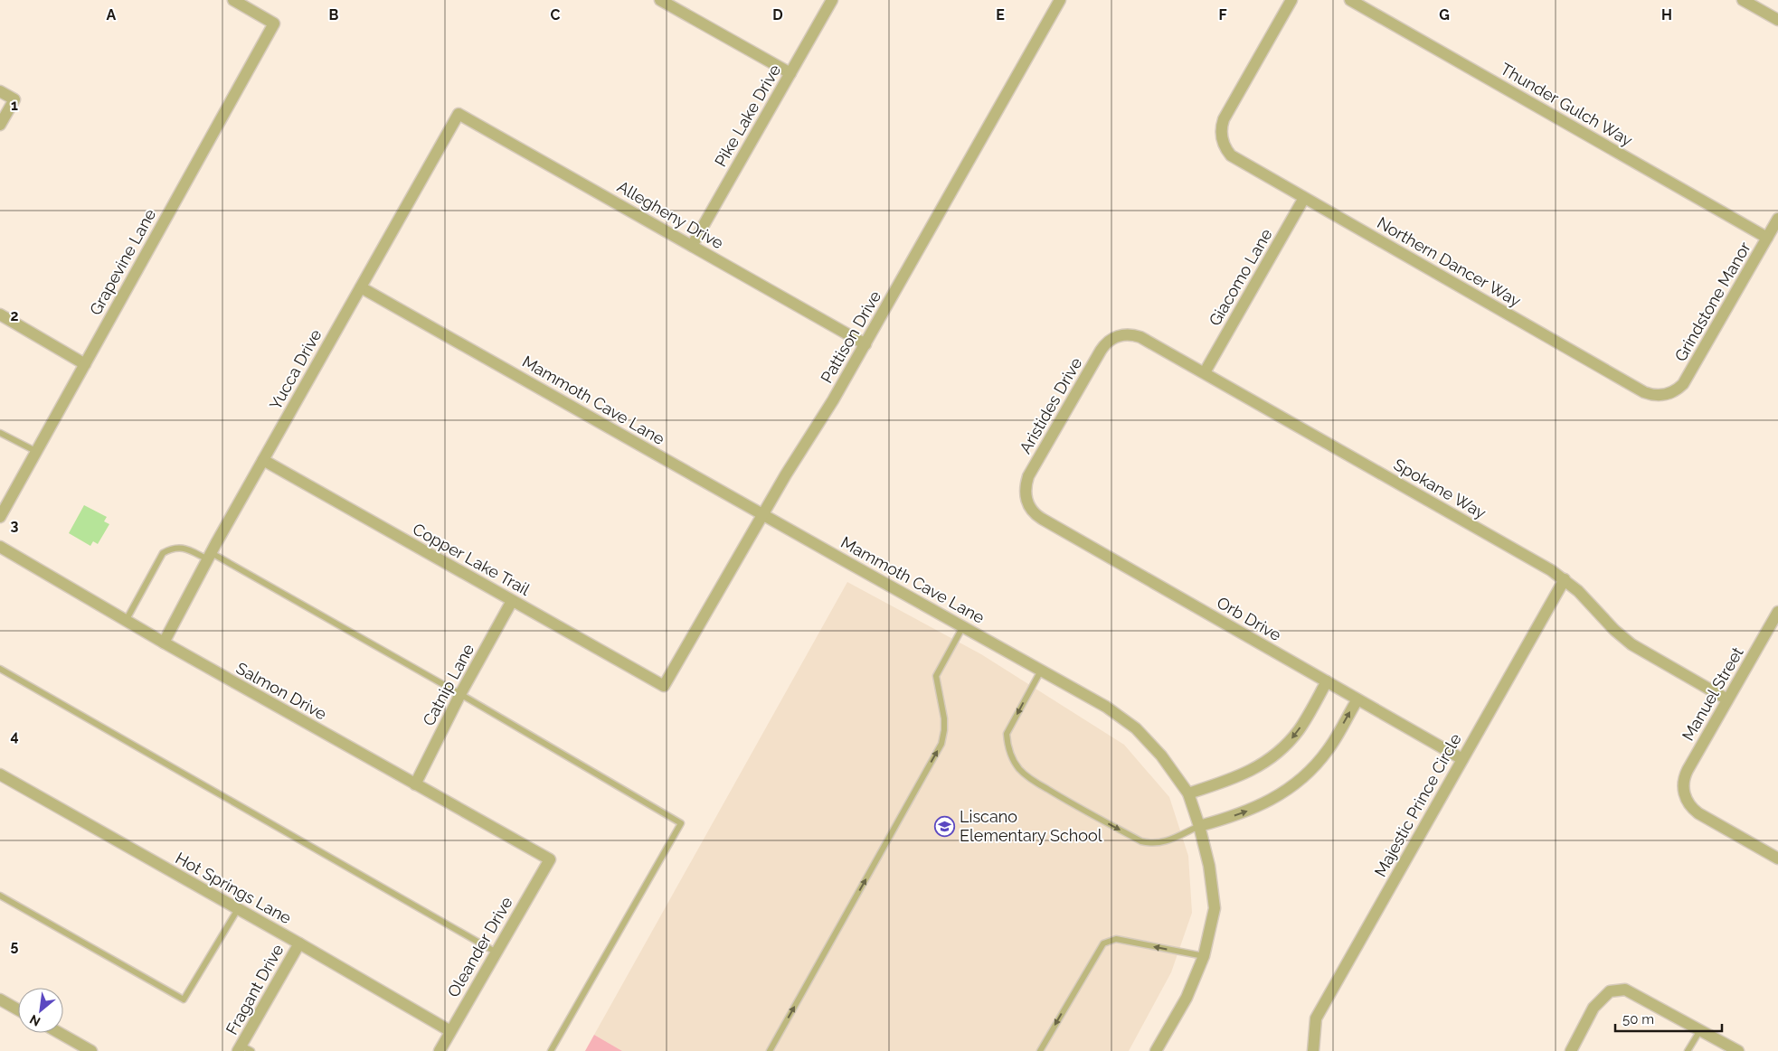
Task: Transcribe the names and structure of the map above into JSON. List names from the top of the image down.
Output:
{
  "streets": {
    "street": [
      "Thunder Gulch Way",
      "Pike Lake Drive",
      "Allegheny Drive",
      "Grapevine Lane",
      "Northern Dancer Way",
      "Giacomo Lane",
      "Grindstone Manor",
      "Pattison Drive",
      "Yucca Drive",
      "Mammoth Cave Lane",
      "Aristides Drive",
      "Spokane Way",
      "Copper Lake Trail",
      "Orb Drive",
      "Catnip Lane",
      "Salmon Drive",
      "Manuel Street",
      "Majestic Prince Circle",
      "Hot Springs Lane",
      "Oleander Drive",
      "Fragant Drive"
    ]
  },
  "crossings": [
    ["Thunder Gulch Way", "Grindstone Manor"],
    ["Pike Lake Drive", "Allegheny Drive"],
    ["Allegheny Drive", "Pattison Drive"],
    ["Allegheny Drive", "Yucca Drive"],
    ["Northern Dancer Way", "Giacomo Lane"],
    ["Northern Dancer Way", "Grindstone Manor"],
    ["Giacomo Lane", "Spokane Way"],
    ["Pattison Drive", "Mammoth Cave Lane"],
    ["Pattison Drive", "Copper Lake Trail"],
    ["Yucca Drive", "Mammoth Cave Lane"],
    ["Yucca Drive", "Copper Lake Trail"],
    ["Yucca Drive", "Salmon Drive"],
    ["Aristides Drive", "Spokane Way"],
    ["Aristides Drive", "Orb Drive"],
    ["Spokane Way", "Manuel Street"],
    ["Spokane Way", "Majestic Prince Circle"],
    ["Copper Lake Trail", "Catnip Lane"],
    ["Orb Drive", "Majestic Prince Circle"],
    ["Catnip Lane", "Salmon Drive"],
    ["Salmon Drive", "Oleander Drive"],
    ["Hot Springs Lane", "Oleander Drive"],
    ["Hot Springs Lane", "Fragant Drive"]
  ],
  "places": {
    "school or university": ["Liscano Elementary School"]
  },
  "scale_bar": "50 m",
  "north": "bottom left",
  "grid": {
    "columns": [
      "A",
      "B",
      "C",
      "D",
      "E",
      "F",
      "G",
      "H"
    ],
    "rows": [
      "1",
      "2",
      "3",
      "4",
      "5"
    ]
  }
}
